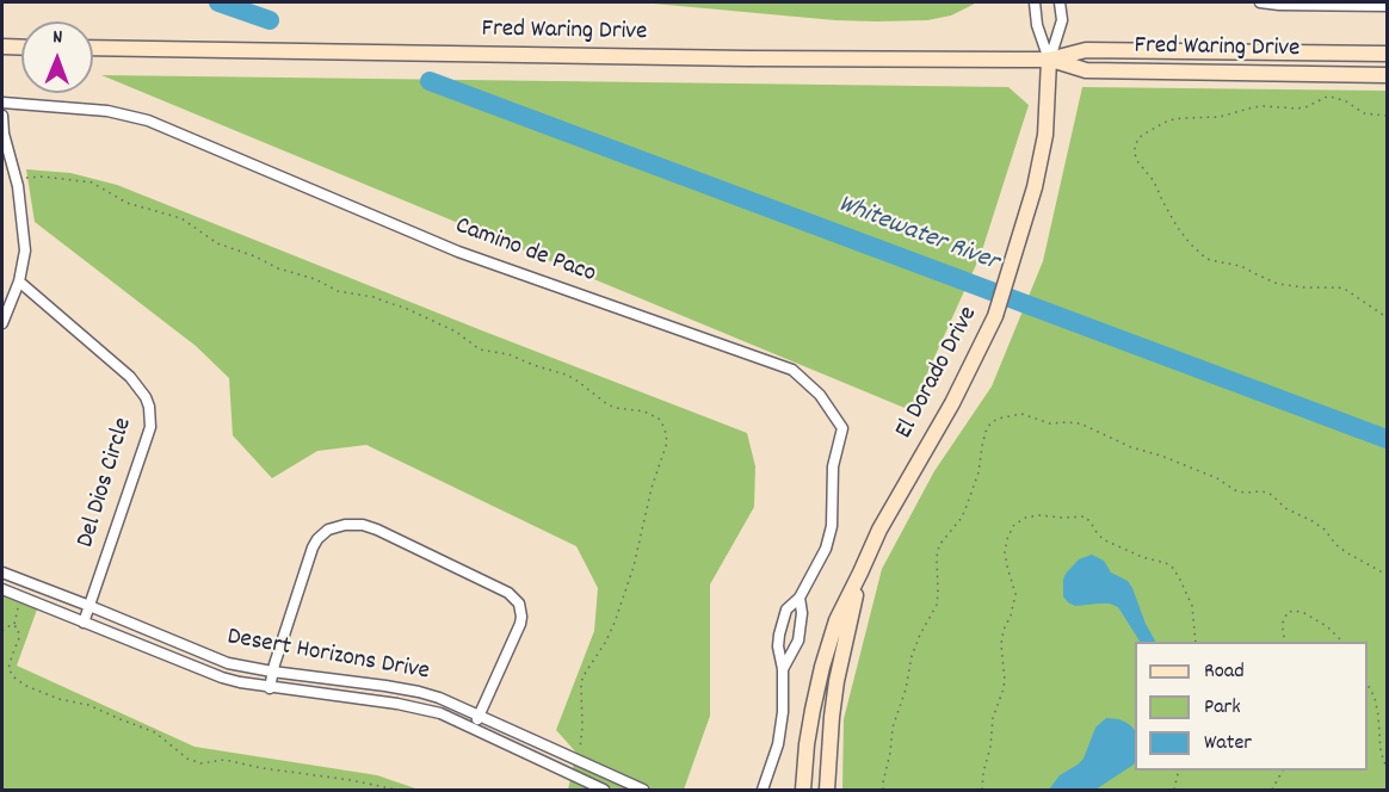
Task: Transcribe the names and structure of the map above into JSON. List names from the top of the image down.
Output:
{
  "streets": {
    "main road": ["Fred Waring Drive", "El Dorado Drive"],
    "street": ["Camino de Paco", "Del Dios Circle", "Desert Horizons Drive"]
  },
  "crossings": [
    ["Fred Waring Drive", "El Dorado Drive"],
    ["Del Dios Circle", "Desert Horizons Drive"]
  ],
  "water": ["Whitewater River"],
  "legend": ["Road", "Park", "Water"],
  "north": "top"
}
